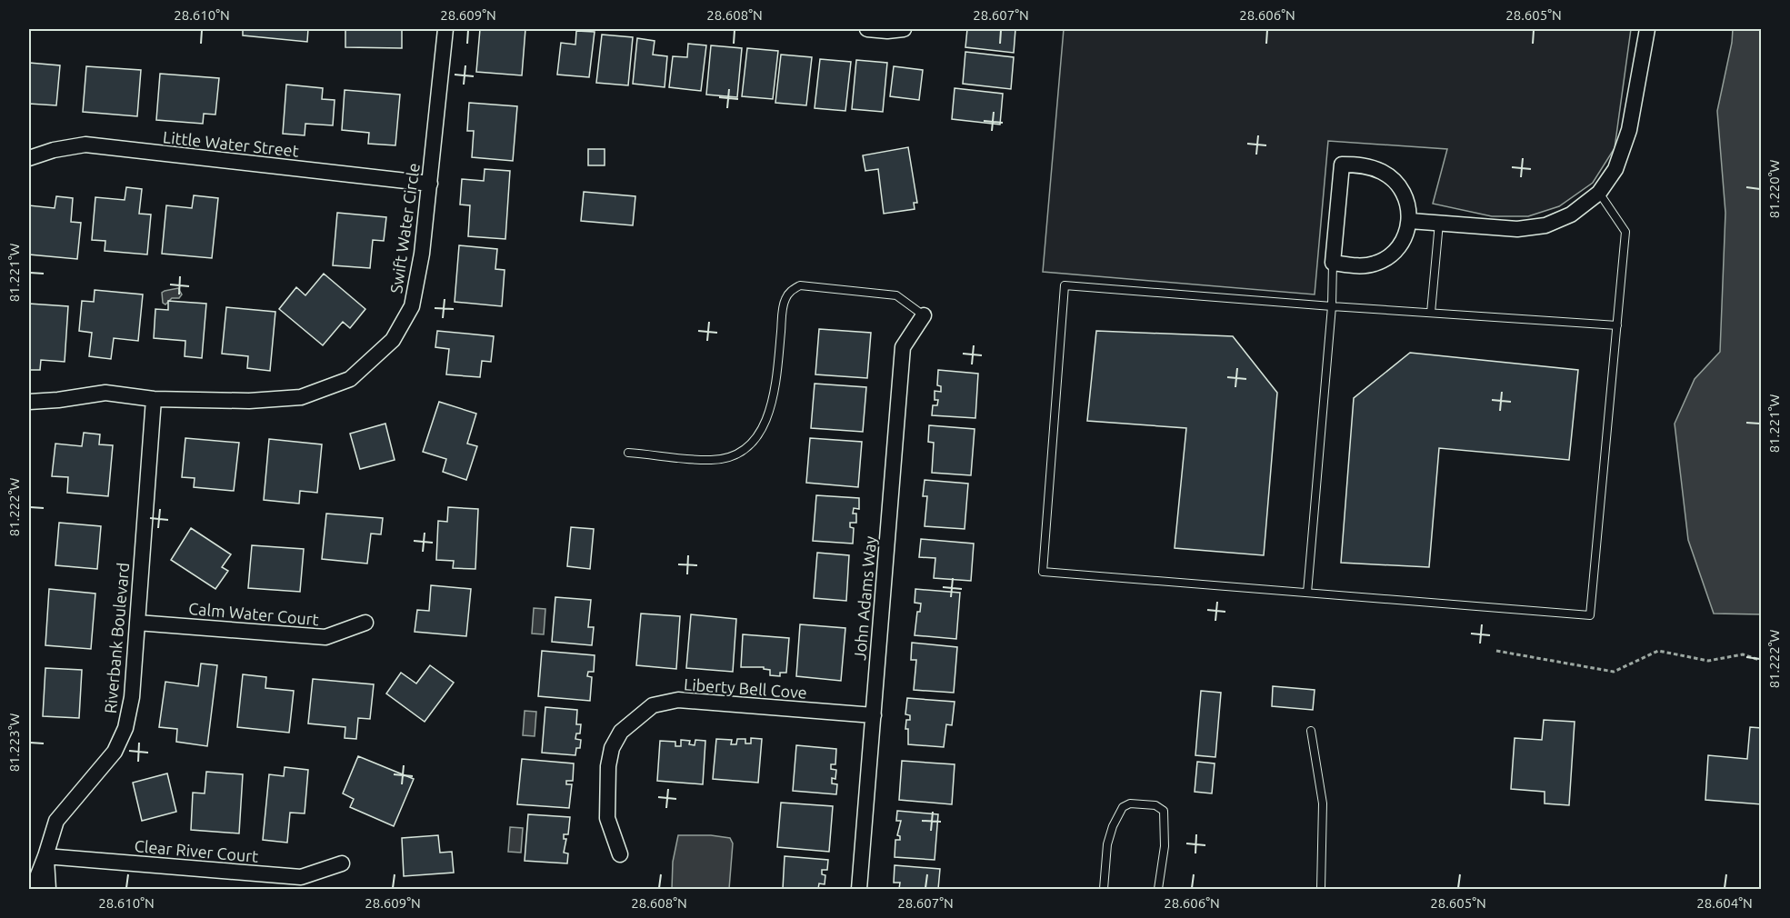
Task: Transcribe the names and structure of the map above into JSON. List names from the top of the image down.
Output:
{
  "streets": {
    "street": [
      "Little Water Street",
      "Swift Water Circle",
      "John Adams Way",
      "Calm Water Court",
      "Riverbank Boulevard",
      "Liberty Bell Cove",
      "Clear River Court"
    ]
  },
  "crossings": [
    ["Little Water Street", "Swift Water Circle"],
    ["Swift Water Circle", "Riverbank Boulevard"],
    ["John Adams Way", "Liberty Bell Cove"],
    ["Calm Water Court", "Riverbank Boulevard"],
    ["Riverbank Boulevard", "Clear River Court"]
  ],
  "coordinates": [
    "28.610°N",
    "28.609°N",
    "28.608°N",
    "28.607°N",
    "28.606°N",
    "28.605°N",
    "81.220°W",
    "81.221°W",
    "81.222°W",
    "81.223°W",
    "28.604°N"
  ]
}
